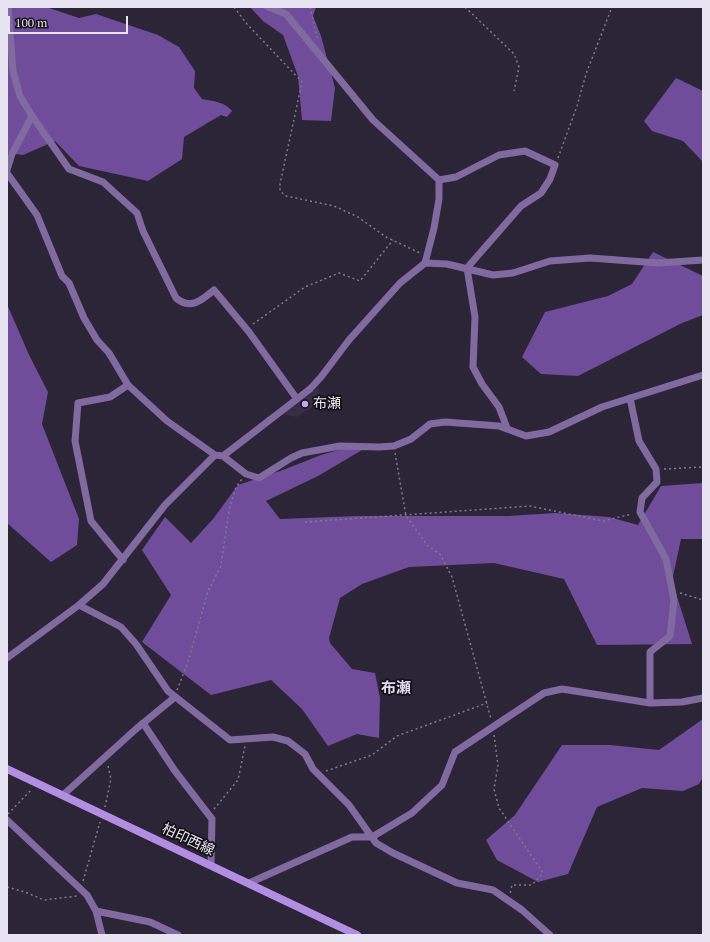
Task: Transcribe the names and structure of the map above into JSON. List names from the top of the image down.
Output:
{
  "streets": {
    "main road": ["柏印西線"]
  },
  "districts": ["布瀬"],
  "places": ["布瀬"],
  "scale_bar": "100 m"
}
